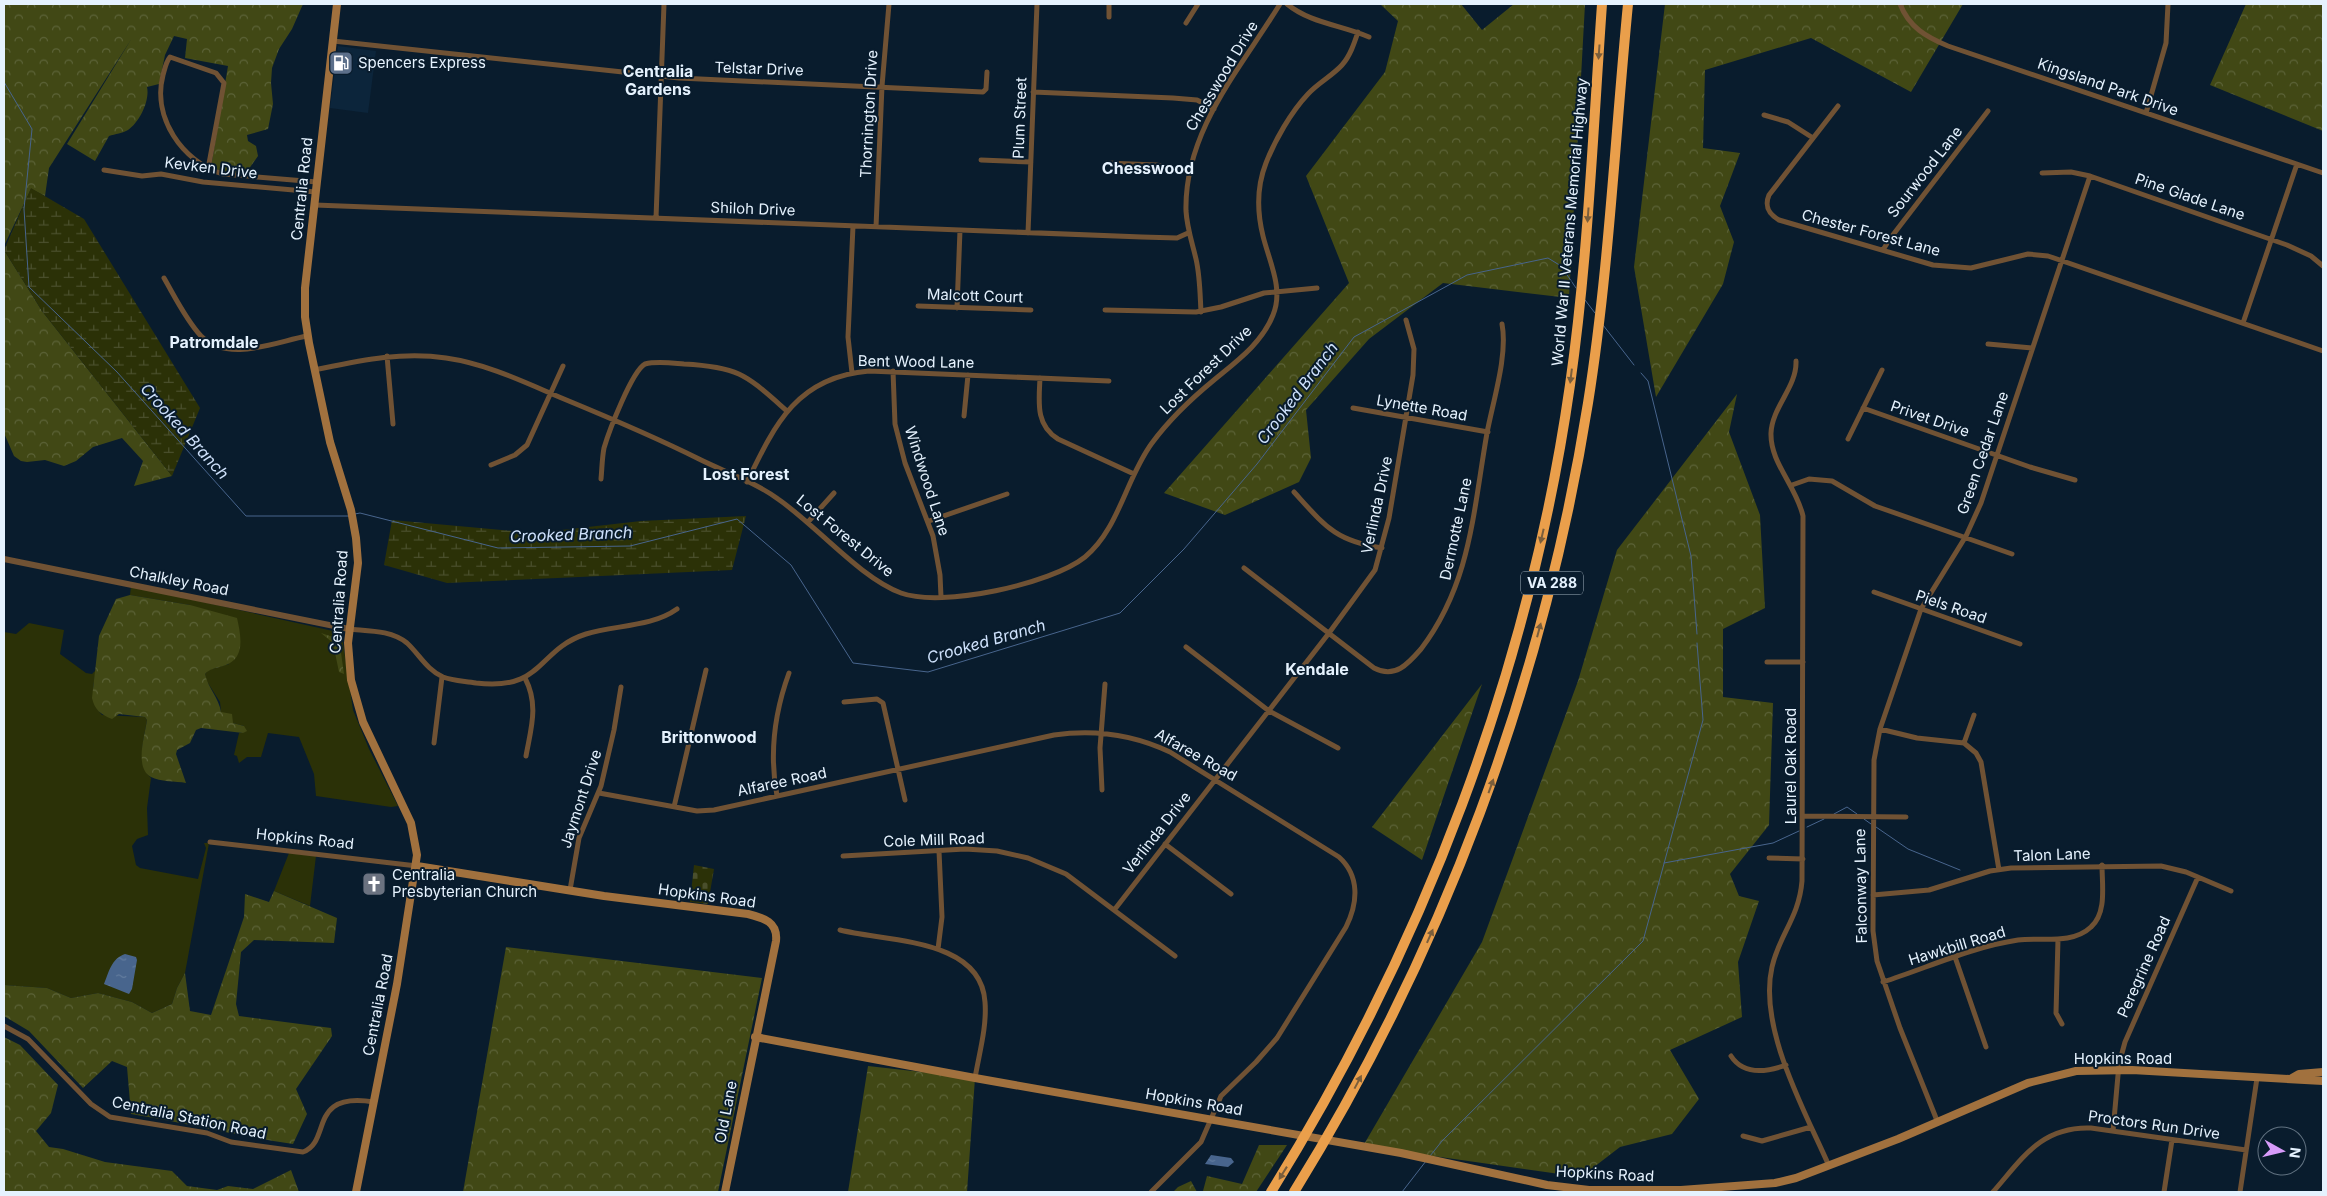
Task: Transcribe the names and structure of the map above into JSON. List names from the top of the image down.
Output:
{
  "streets": {
    "highway": ["World War II Veterans Memorial Highway", "VA 288"],
    "main road": ["Centralia Road", "Hopkins Road", "Old Lane"],
    "street": [
      "Telstar Drive",
      "Chesswood Drive",
      "Kingsland Park Drive",
      "Thornington Drive",
      "Plum Street",
      "Kevken Drive",
      "Sourwood Lane",
      "Pine Glade Lane",
      "Shiloh Drive",
      "Chester Forest Lane",
      "Malcott Court",
      "Bent Wood Lane",
      "Lost Forest Drive",
      "Lynette Road",
      "Privet Drive",
      "Green Cedar Lane",
      "Windwood Lane",
      "Verlinda Drive",
      "Dermotte Lane",
      "Chalkley Road",
      "Piels Road",
      "Alfaree Road",
      "Laurel Oak Road",
      "Jaymont Drive",
      "Cole Mill Road",
      "Talon Lane",
      "Falconway Lane",
      "Hawkbill Road",
      "Peregrine Road",
      "Centralia Station Road",
      "Proctors Run Drive"
    ]
  },
  "crossings": [
    ["Telstar Drive", "Thornington Drive"],
    ["Telstar Drive", "Centralia Road"],
    ["Chesswood Drive", "Shiloh Drive"],
    ["Thornington Drive", "Shiloh Drive"],
    ["Plum Street", "Shiloh Drive"],
    ["Kevken Drive", "Centralia Road"],
    ["Sourwood Lane", "Chester Forest Lane"],
    ["Centralia Road", "Shiloh Drive"],
    ["Centralia Road", "Lost Forest Drive"],
    ["Centralia Road", "Chalkley Road"],
    ["Centralia Road", "Hopkins Road"],
    ["Centralia Road", "Centralia Station Road"],
    ["Pine Glade Lane", "Green Cedar Lane"],
    ["Chester Forest Lane", "Green Cedar Lane"],
    ["Bent Wood Lane", "Lost Forest Drive"],
    ["Bent Wood Lane", "Windwood Lane"],
    ["Lost Forest Drive", "Windwood Lane"],
    ["Lynette Road", "Verlinda Drive"],
    ["Lynette Road", "Dermotte Lane"],
    ["Privet Drive", "Green Cedar Lane"],
    ["Green Cedar Lane", "Piels Road"],
    ["Green Cedar Lane", "Falconway Lane"],
    ["Verlinda Drive", "Dermotte Lane"],
    ["Verlinda Drive", "Alfaree Road"],
    ["Verlinda Drive", "Cole Mill Road"],
    ["Alfaree Road", "Jaymont Drive"],
    ["Alfaree Road", "Hopkins Road"],
    ["Laurel Oak Road", "Hopkins Road"],
    ["Jaymont Drive", "Hopkins Road"],
    ["Hopkins Road", "Falconway Lane"],
    ["Hopkins Road", "Peregrine Road"],
    ["Hopkins Road", "Old Lane"],
    ["Talon Lane", "Falconway Lane"],
    ["Talon Lane", "Hawkbill Road"],
    ["Talon Lane", "Peregrine Road"],
    ["Falconway Lane", "Hawkbill Road"],
    ["Peregrine Road", "Proctors Run Drive"]
  ],
  "districts": [
    "Centralia Gardens",
    "Chesswood",
    "Patromdale",
    "Lost Forest",
    "Kendale",
    "Brittonwood"
  ],
  "water": ["Crooked Branch"],
  "places": {
    "fuel station": ["Spencers Express"],
    "church": ["Centralia Presbyterian Church"]
  },
  "north": "right"
}
